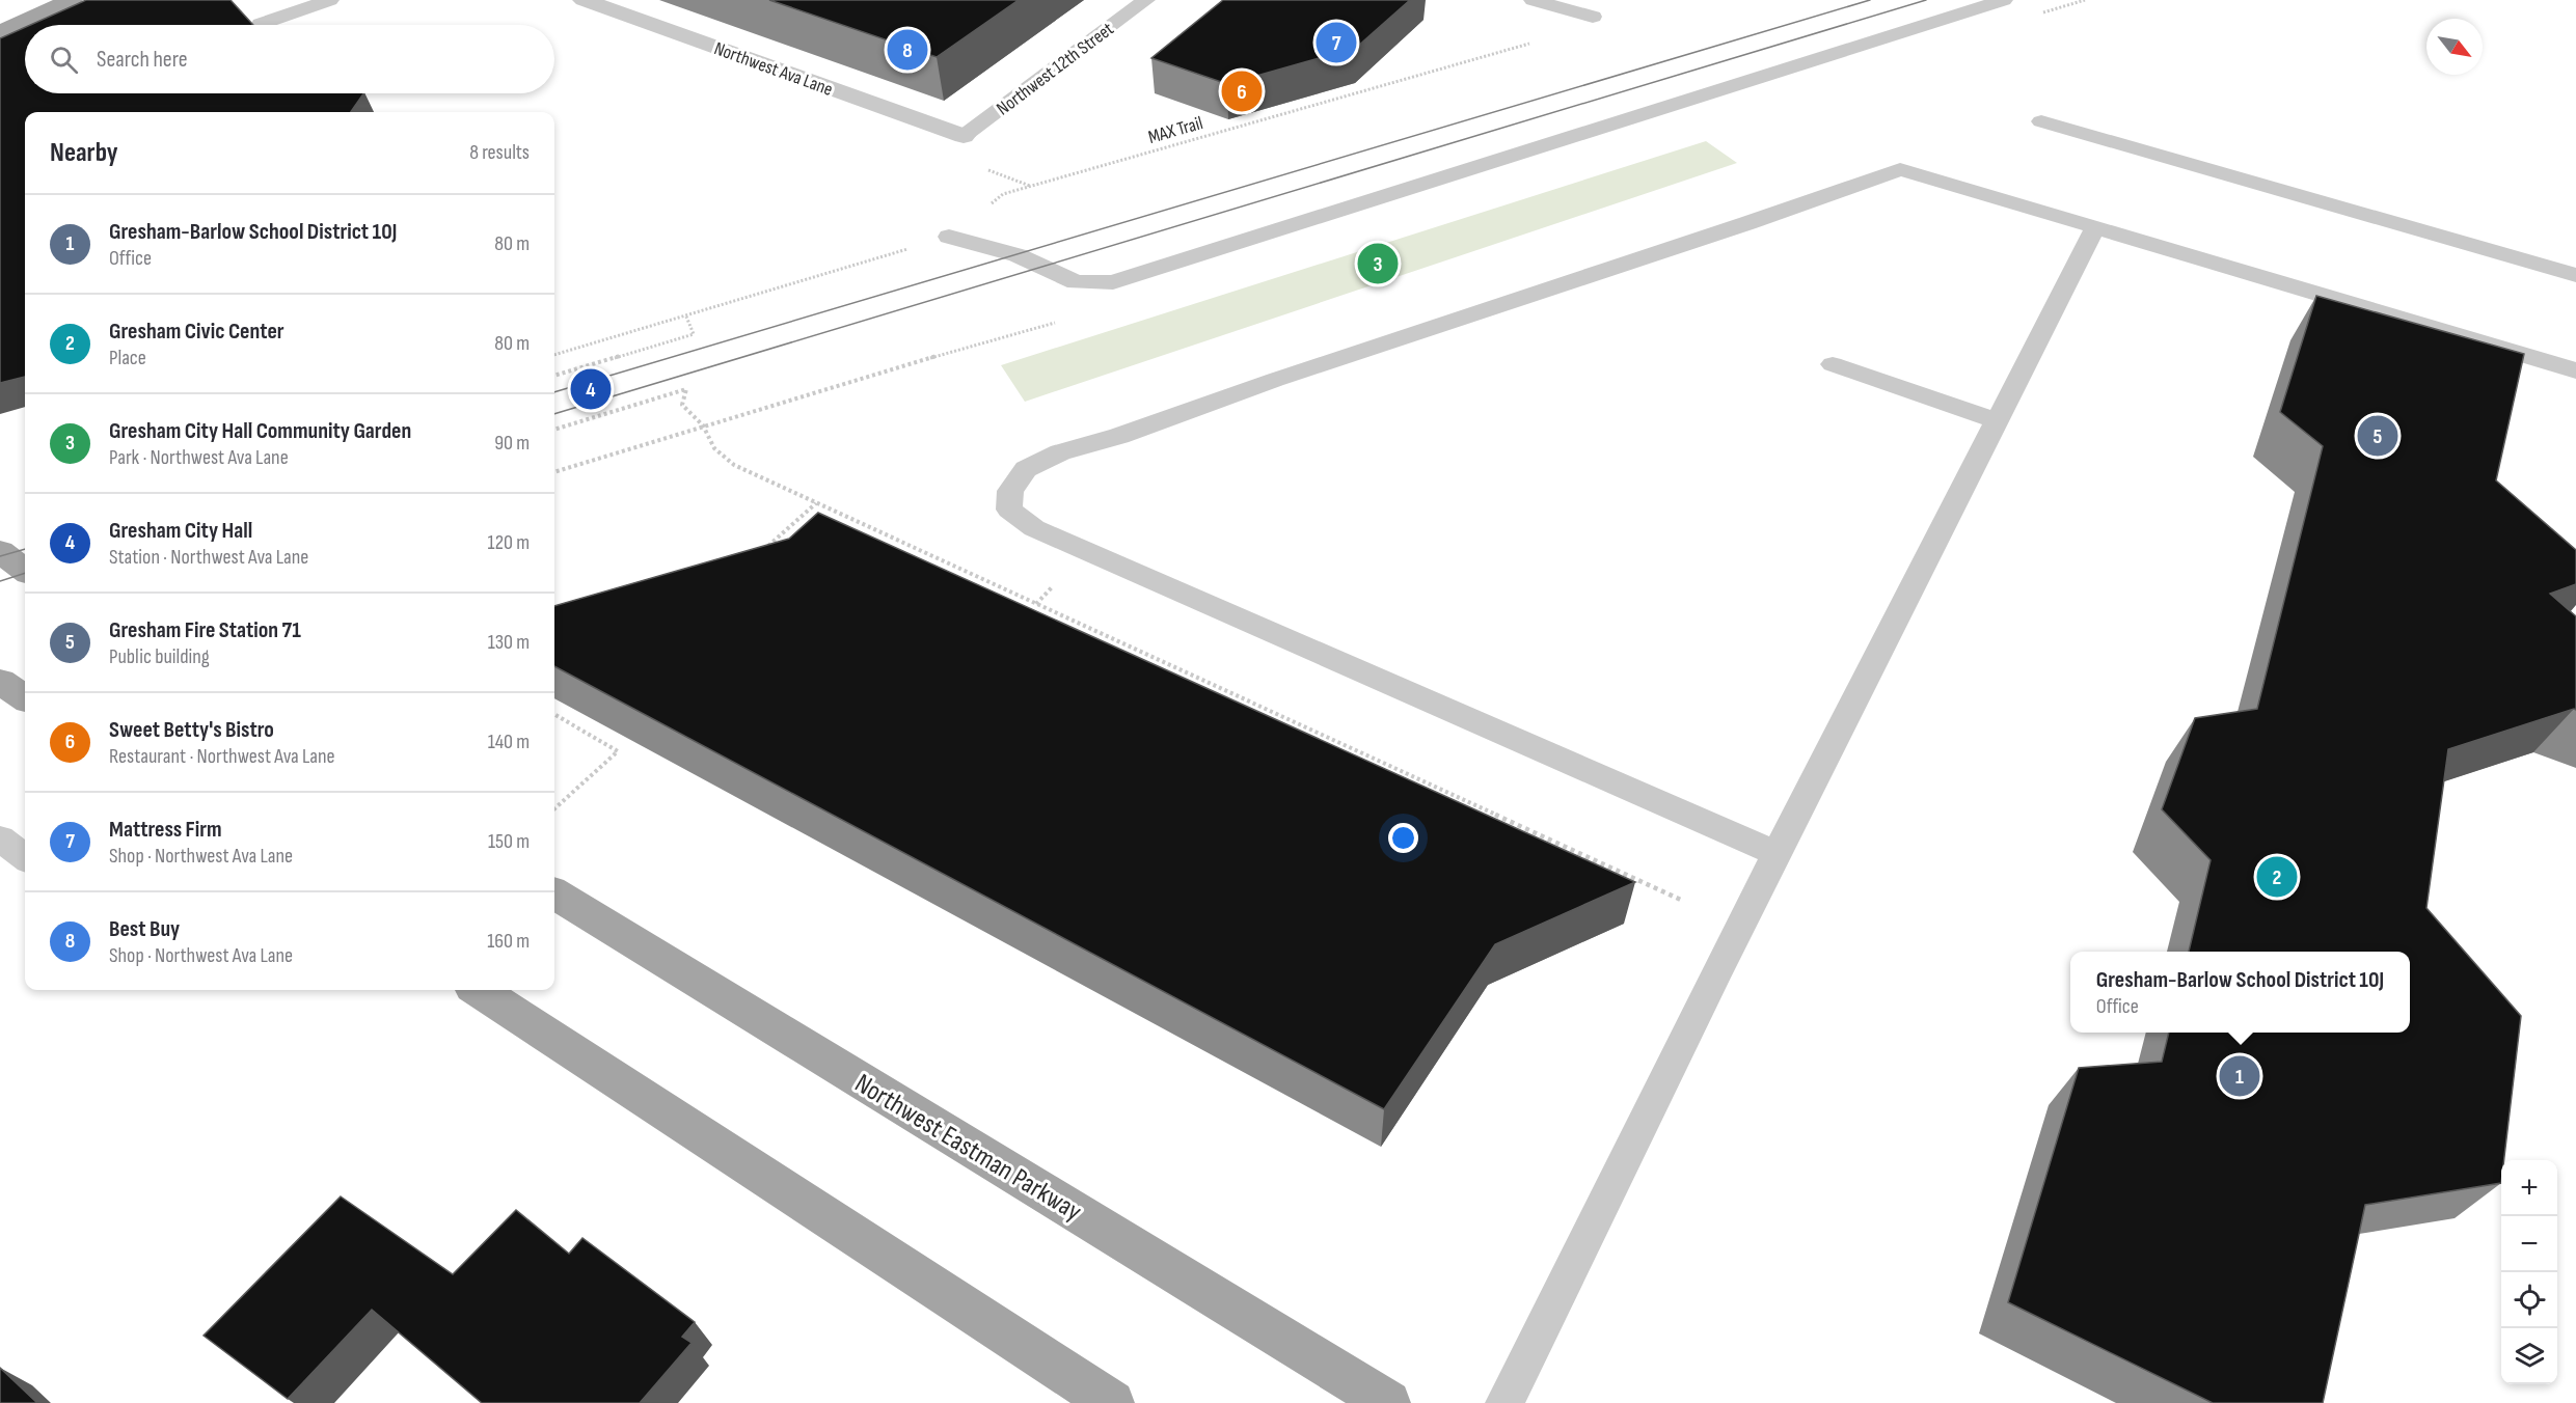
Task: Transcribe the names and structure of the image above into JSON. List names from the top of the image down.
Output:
{
  "streets": {
    "main road": ["Northwest Eastman Parkway"],
    "street": ["Northwest Ava Lane"],
    "lane": ["Northwest 12th Street"],
    "path": ["MAX Trail"]
  },
  "crossings": [
    ["Northwest Ava Lane", "Northwest 12th Street"]
  ],
  "north": "bottom right",
  "page": {
    "pins": [
      "7",
      "8",
      "6",
      "3",
      "4",
      "5",
      "2",
      "1"
    ],
    "search": "Search here",
    "heading": ["Nearby", "8 results"],
    "list": [
      {
        "mark": "1",
        "name": "Gresham-Barlow School District 10J",
        "note": "Office",
        "value": "80 m"
      },
      {
        "mark": "2",
        "name": "Gresham Civic Center",
        "note": "Place",
        "value": "80 m"
      },
      {
        "mark": "3",
        "name": "Gresham City Hall Community Garden",
        "note": "Park · Northwest Ava Lane",
        "value": "90 m"
      },
      {
        "mark": "4",
        "name": "Gresham City Hall",
        "note": "Station · Northwest Ava Lane",
        "value": "120 m"
      },
      {
        "mark": "5",
        "name": "Gresham Fire Station 71",
        "note": "Public building",
        "value": "130 m"
      },
      {
        "mark": "6",
        "name": "Sweet Betty's Bistro",
        "note": "Restaurant · Northwest Ava Lane",
        "value": "140 m"
      },
      {
        "mark": "7",
        "name": "Mattress Firm",
        "note": "Shop · Northwest Ava Lane",
        "value": "150 m"
      },
      {
        "mark": "8",
        "name": "Best Buy",
        "note": "Shop · Northwest Ava Lane",
        "value": "160 m"
      }
    ],
    "popup": ["Gresham-Barlow School District 10J", "Office"],
    "map_buttons": ["+", "−"]
  }
}
